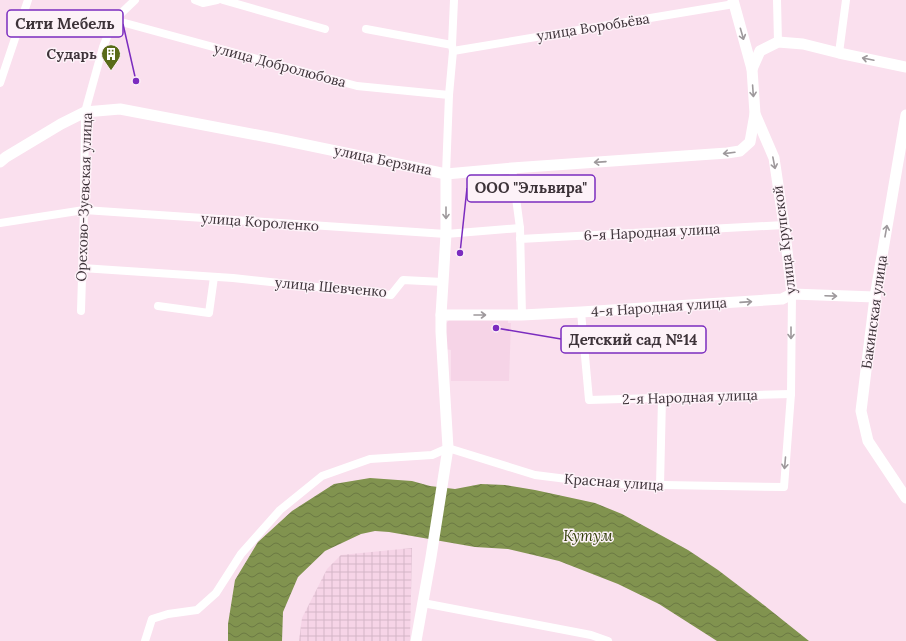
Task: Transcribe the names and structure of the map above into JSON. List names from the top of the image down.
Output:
{
  "streets": {
    "main road": [
      "улица Берзина",
      "улица Крупской",
      "4-я Народная улица",
      "Бакинская улица"
    ],
    "street": [
      "улица Воробьёва",
      "улица Добролюбова",
      "Орехово-Зуевская улица",
      "улица Короленко",
      "6-я Народная улица",
      "улица Шевченко",
      "2-я Народная улица",
      "Красная улица"
    ]
  },
  "crossings": [
    ["улица Воробьёва", "улица Крупской"],
    ["улица Добролюбова", "Орехово-Зуевская улица"],
    ["улица Берзина", "Орехово-Зуевская улица"],
    ["улица Берзина", "улица Крупской"],
    ["Орехово-Зуевская улица", "улица Короленко"],
    ["Орехово-Зуевская улица", "улица Шевченко"],
    ["6-я Народная улица", "улица Крупской"],
    ["улица Крупской", "4-я Народная улица"],
    ["улица Крупской", "2-я Народная улица"],
    ["улица Крупской", "Красная улица"],
    ["4-я Народная улица", "Бакинская улица"],
    ["4-я Народная улица", "2-я Народная улица"]
  ],
  "one_way": ["улица Крупской", "4-я Народная улица", "Бакинская улица"],
  "water": ["Кутум"],
  "places": {
    "building": ["Сударь"],
    "other": ["Сити Мебель", "ООО \"Эльвира\"", "Детский сад №14"]
  }
}
